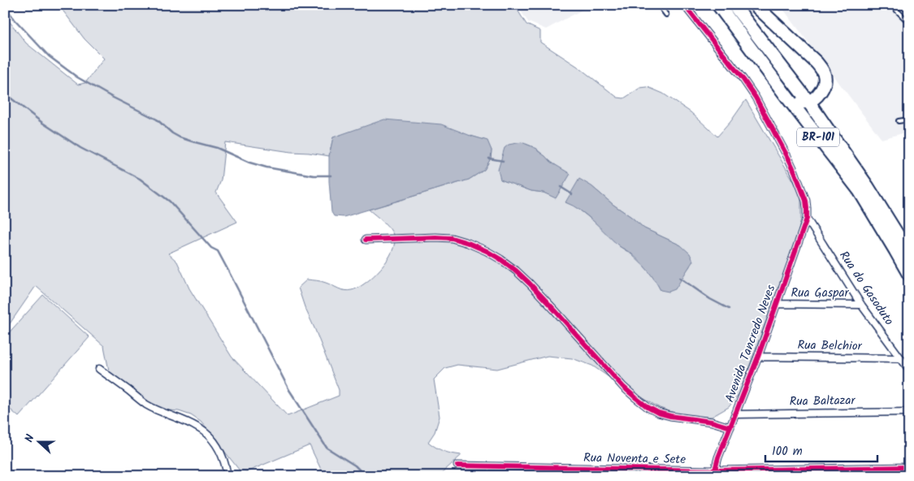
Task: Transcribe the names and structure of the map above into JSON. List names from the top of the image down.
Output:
{
  "streets": {
    "highway": ["BR-101"],
    "street": [
      "Rua do Gasoduto",
      "Rua Gaspar",
      "Avenida Tancredo Neves",
      "Rua Belchior",
      "Rua Baltazar",
      "Rua Noventa e Sete"
    ]
  },
  "crossings": [
    ["Rua do Gasoduto", "Rua Gaspar"],
    ["Rua do Gasoduto", "Avenida Tancredo Neves"],
    ["Rua do Gasoduto", "Rua Belchior"],
    ["Rua Gaspar", "Avenida Tancredo Neves"],
    ["Avenida Tancredo Neves", "Rua Belchior"],
    ["Avenida Tancredo Neves", "Rua Baltazar"],
    ["Avenida Tancredo Neves", "Rua Noventa e Sete"]
  ],
  "scale_bar": "100 m",
  "north": "left"
}
